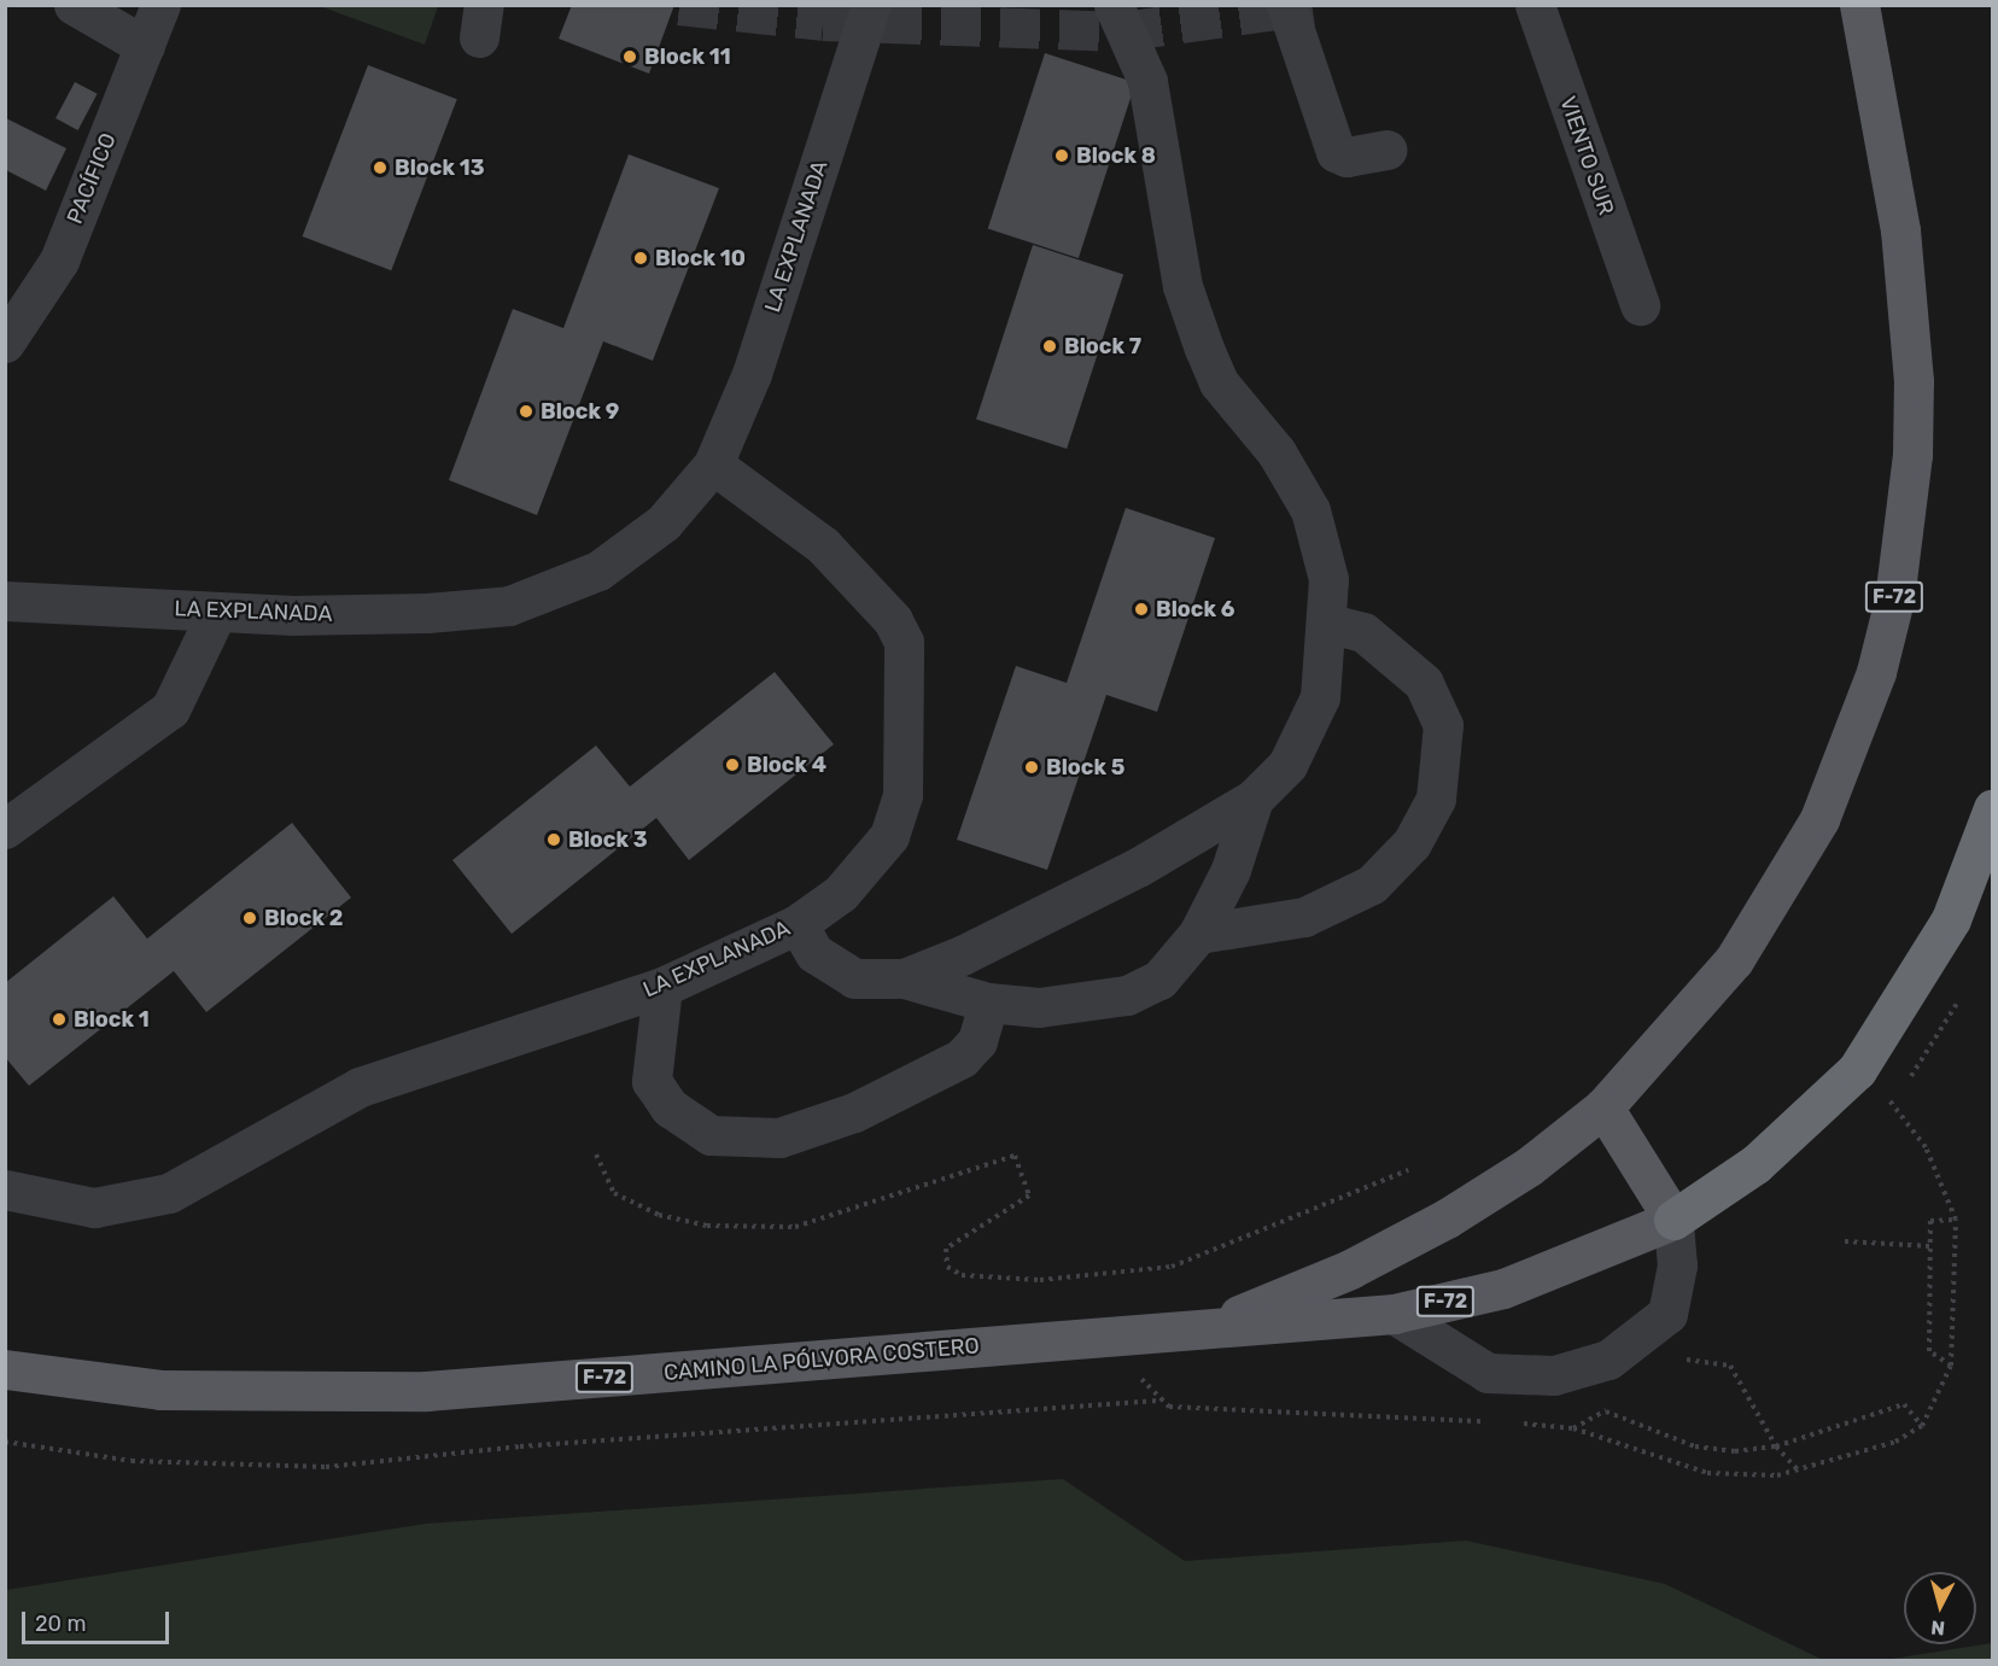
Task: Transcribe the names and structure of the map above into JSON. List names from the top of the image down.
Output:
{
  "streets": {
    "main road": ["F-72", "CAMINO LA PÓLVORA COSTERO"],
    "street": ["VIENTO SUR", "PACÍFICO", "LA EXPLANADA"]
  },
  "places": [
    "Block 11",
    "Block 8",
    "Block 13",
    "Block 10",
    "Block 7",
    "Block 9",
    "Block 6",
    "Block 4",
    "Block 5",
    "Block 3",
    "Block 2",
    "Block 1"
  ],
  "scale_bar": "20 m",
  "north": "bottom"
}
